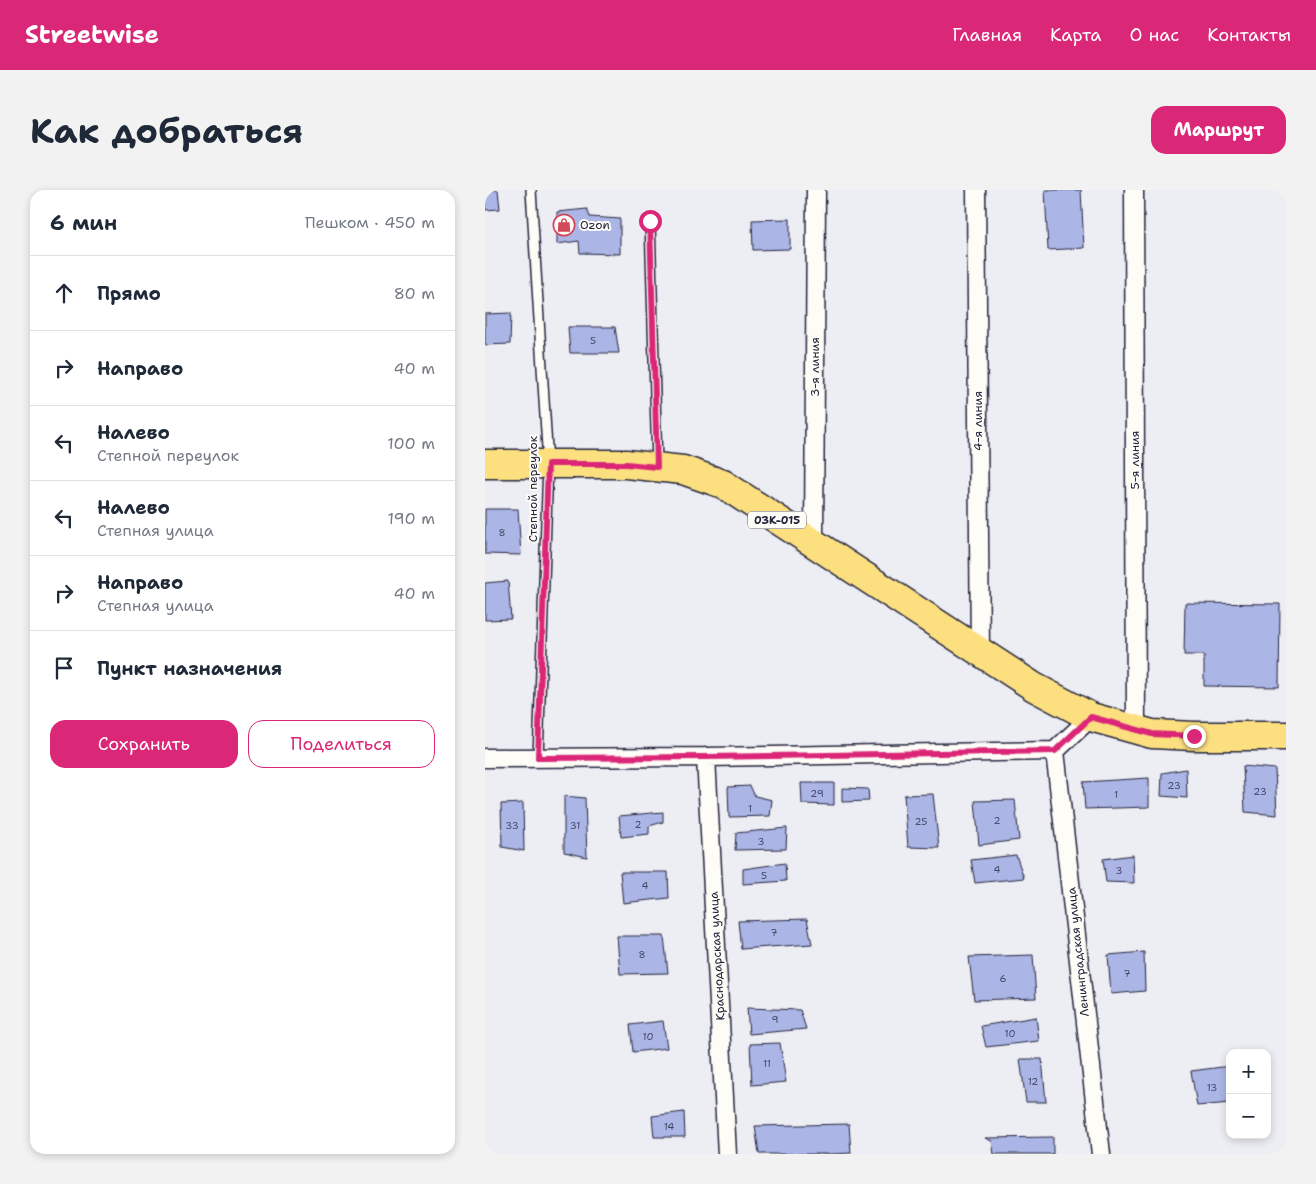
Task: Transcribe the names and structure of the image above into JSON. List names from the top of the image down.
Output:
{
  "streets": {
    "main road": ["03К-015"],
    "street": [
      "3-я линия",
      "4-я линия",
      "5-я линия",
      "Ленинградская улица",
      "Краснодарская улица"
    ],
    "lane": ["Степной переулок"]
  },
  "crossings": [
    ["3-я линия", "03К-015"],
    ["4-я линия", "03К-015"],
    ["5-я линия", "03К-015"],
    ["Степной переулок", "03К-015"]
  ],
  "places": {
    "shop": ["Ozon"]
  },
  "house_numbers": [
    "5",
    "8",
    "23",
    "23",
    "29",
    "1",
    "1",
    "2",
    "25",
    "2",
    "33",
    "31",
    "3",
    "4",
    "3",
    "5",
    "4",
    "7",
    "8",
    "7",
    "6",
    "9",
    "10",
    "10",
    "11",
    "12",
    "13",
    "14"
  ],
  "page": {
    "header": "Streetwise",
    "nav": [
      "Главная",
      "Карта",
      "О нас",
      "Контакты"
    ],
    "buttons": [
      "Маршрут",
      ["Сохранить", "Поделиться"]
    ],
    "title": "Как добраться",
    "heading": ["6 мин", "Пешком · 450 m"],
    "list": [
      ["Прямо", "80 m"],
      ["Направо", "40 m"],
      ["Налево", "Степной переулок", "100 m"],
      ["Налево", "Степная улица", "190 m"],
      ["Направо", "Степная улица", "40 m"],
      "Пункт назначения"
    ],
    "map_buttons": ["+", "−"]
  }
}
